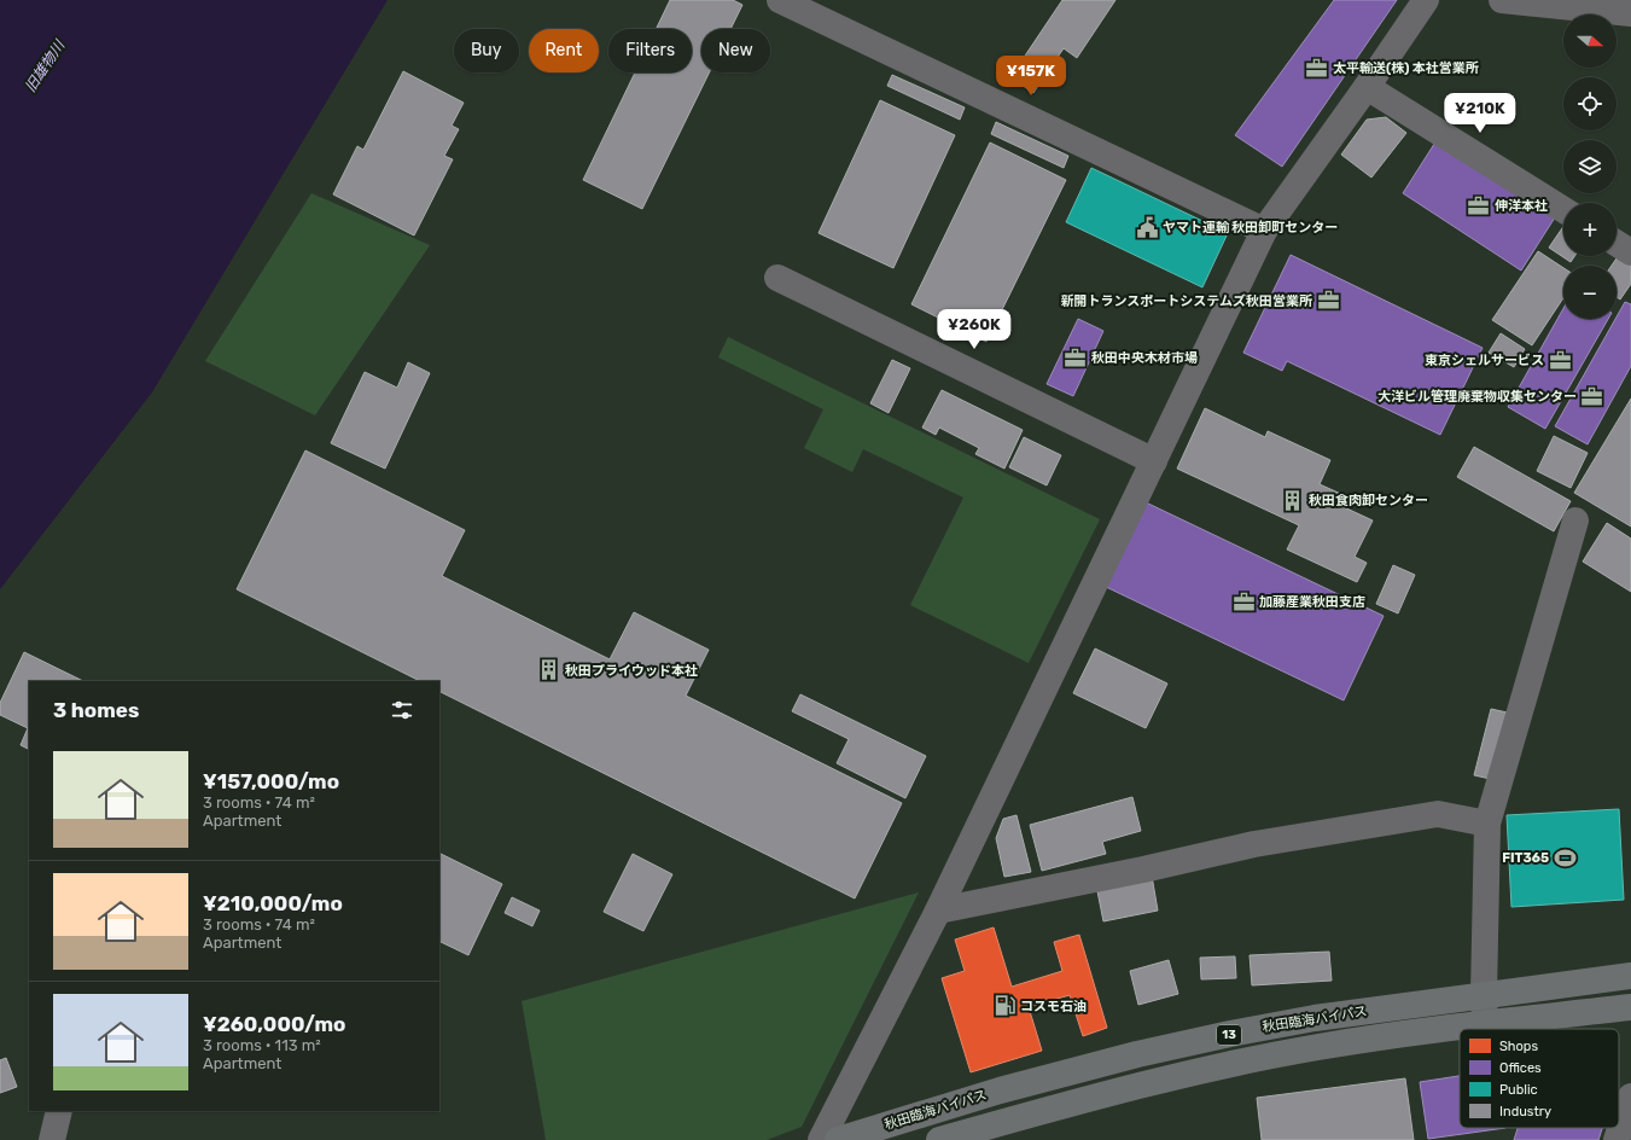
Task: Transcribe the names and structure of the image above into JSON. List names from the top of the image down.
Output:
{
  "streets": {
    "highway": ["秋田臨海バイパス", "13"]
  },
  "water": ["旧雄物川"],
  "places": {
    "office": [
      "太平輸送(株) 本社営業所",
      "伸洋本社",
      "新開トランスポートシステムズ秋田営業所",
      "秋田中央木材市場",
      "東京シェルサービス",
      "大洋ビル管理廃棄物収集センター",
      "加藤産業秋田支店"
    ],
    "public building": ["ヤマト運輸 秋田卸町センター"],
    "building": ["秋田食肉卸センター", "秋田プライウッド本社"],
    "sports": ["FIT365"],
    "fuel station": ["コスモ石油"]
  },
  "legend": [
    "Shops",
    "Offices",
    "Public",
    "Industry"
  ],
  "north": "right",
  "page": {
    "map_buttons": ["+", "−"],
    "chip": [
      "Buy",
      "Rent",
      "Filters",
      "New"
    ],
    "price": ["¥157K", "¥210K", "¥260K"],
    "heading": "3 homes",
    "list": [
      {
        "name": "¥157,000/mo",
        "note": "3 rooms · 74 m² · Apartment"
      },
      {
        "name": "¥210,000/mo",
        "note": "3 rooms · 74 m² · Apartment"
      },
      {
        "name": "¥260,000/mo",
        "note": "3 rooms · 113 m² · Apartment"
      }
    ]
  }
}
